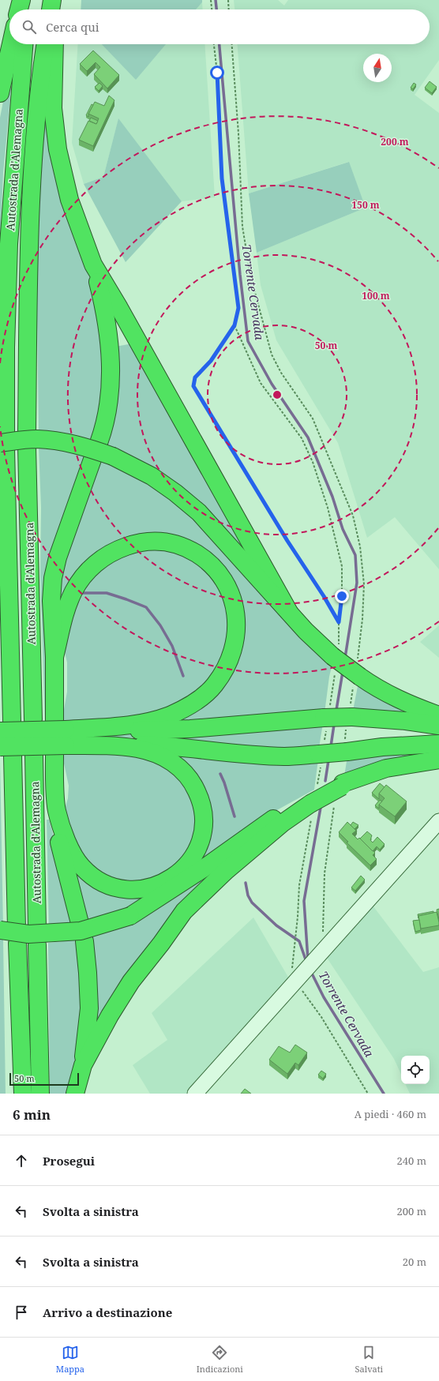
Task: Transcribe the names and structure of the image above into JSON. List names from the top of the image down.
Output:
{
  "streets": {
    "highway": ["Autostrada d'Alemagna"]
  },
  "water": ["Torrente Cervada"],
  "scale_bar": "50 m",
  "north": "top",
  "page": {
    "search": "Cerca qui",
    "scale": "50 m",
    "heading": ["6 min", "A piedi · 460 m"],
    "list": [
      ["Prosegui", "240 m"],
      ["Svolta a sinistra", "200 m"],
      ["Svolta a sinistra", "20 m"],
      "Arrivo a destinazione"
    ],
    "nav": ["Mappa", "Indicazioni", "Salvati"]
  },
  "rings": [
    "200 m",
    "150 m",
    "100 m",
    "50 m"
  ]
}
